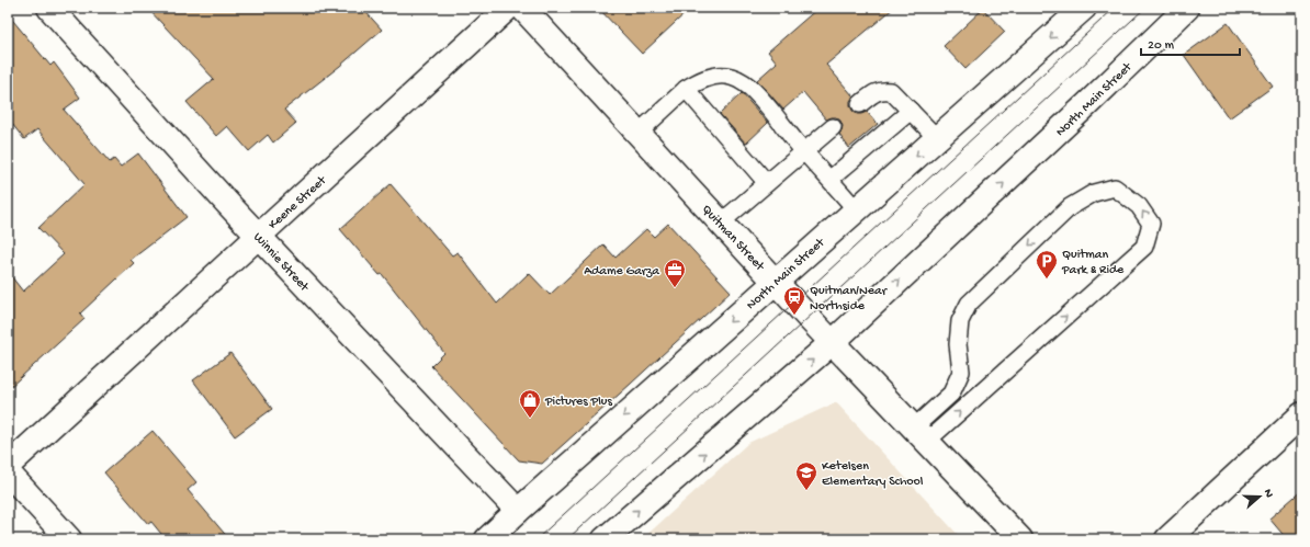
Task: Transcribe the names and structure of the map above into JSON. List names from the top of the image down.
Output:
{
  "streets": {
    "main road": [
      "North Main Street",
      "Keene Street",
      "Quitman Street",
      "Winnie Street"
    ]
  },
  "crossings": [
    ["North Main Street", "Quitman Street"],
    ["North Main Street", "Winnie Street"],
    ["Keene Street", "Winnie Street"]
  ],
  "places": {
    "parking": ["Quitman Park & Ride"],
    "office": ["Adame Garza"],
    "station": ["Quitman/Near Northside"],
    "shop": ["Pictures Plus"],
    "school or university": ["Ketelsen Elementary School"]
  },
  "scale_bar": "20 m",
  "north": "right"
}
